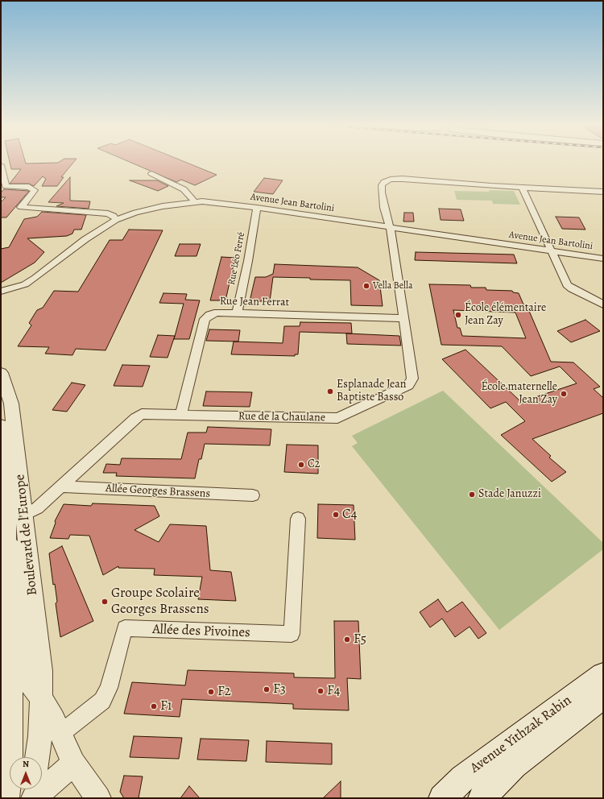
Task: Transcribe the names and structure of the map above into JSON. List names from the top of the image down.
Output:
{
  "streets": {
    "main road": ["Avenue Yithzak Rabin"],
    "street": [
      "Avenue Jean Bartolini",
      "Rue Léo Ferré",
      "Rue Jean Ferrat",
      "Rue de la Chaulane",
      "Allée Georges Brassens",
      "Boulevard de l'Europe",
      "Allée des Pivoines"
    ]
  },
  "crossings": [
    ["Avenue Jean Bartolini", "Rue Léo Ferré"],
    ["Avenue Jean Bartolini", "Rue de la Chaulane"],
    ["Rue Léo Ferré", "Rue Jean Ferrat"],
    ["Rue Jean Ferrat", "Rue de la Chaulane"],
    ["Rue de la Chaulane", "Allée Georges Brassens"],
    ["Rue de la Chaulane", "Boulevard de l'Europe"]
  ],
  "places": [
    "Vella Bella",
    "École élémentaire Jean Zay",
    "Esplanade Jean Baptiste Basso",
    "École maternelle Jean Zay",
    "C2",
    "Stade Januzzi",
    "C4",
    "Groupe Scolaire Georges Brassens",
    "F5",
    "F3",
    "F4",
    "F2",
    "F1"
  ],
  "north": "top"
}
